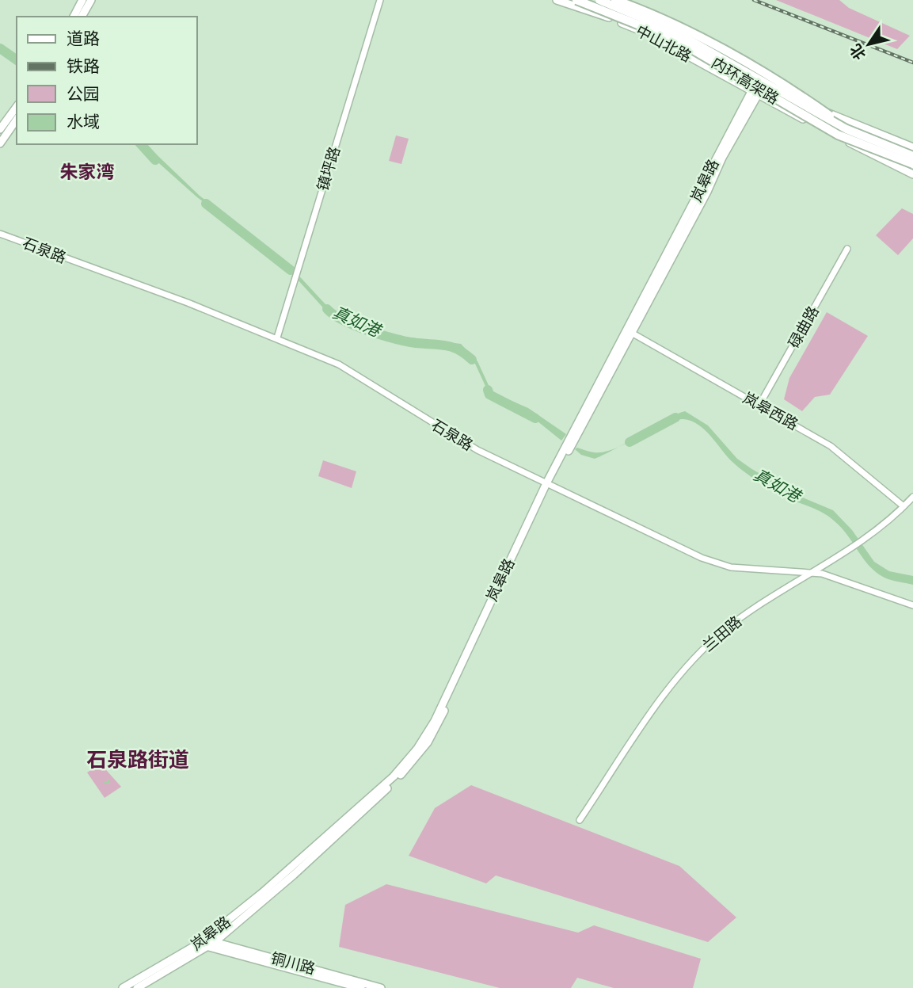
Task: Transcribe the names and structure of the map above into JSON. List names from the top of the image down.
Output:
{
  "streets": {
    "highway": ["内环高架路"],
    "main road": ["中山北路", "岚皋路", "铜川路"],
    "street": [
      "镇坪路",
      "石泉路",
      "碌曲路",
      "岚皋西路",
      "兰田路"
    ]
  },
  "crossings": [
    ["中山北路", "岚皋路"],
    ["镇坪路", "石泉路"],
    ["岚皋路", "石泉路"],
    ["岚皋路", "岚皋西路"],
    ["岚皋路", "铜川路"],
    ["石泉路", "兰田路"],
    ["碌曲路", "岚皋西路"],
    ["岚皋西路", "兰田路"]
  ],
  "districts": ["朱家湾", "石泉路街道"],
  "water": ["真如港"],
  "legend": [
    "道路",
    "铁路",
    "公园",
    "水域"
  ],
  "north": "bottom left"
}
